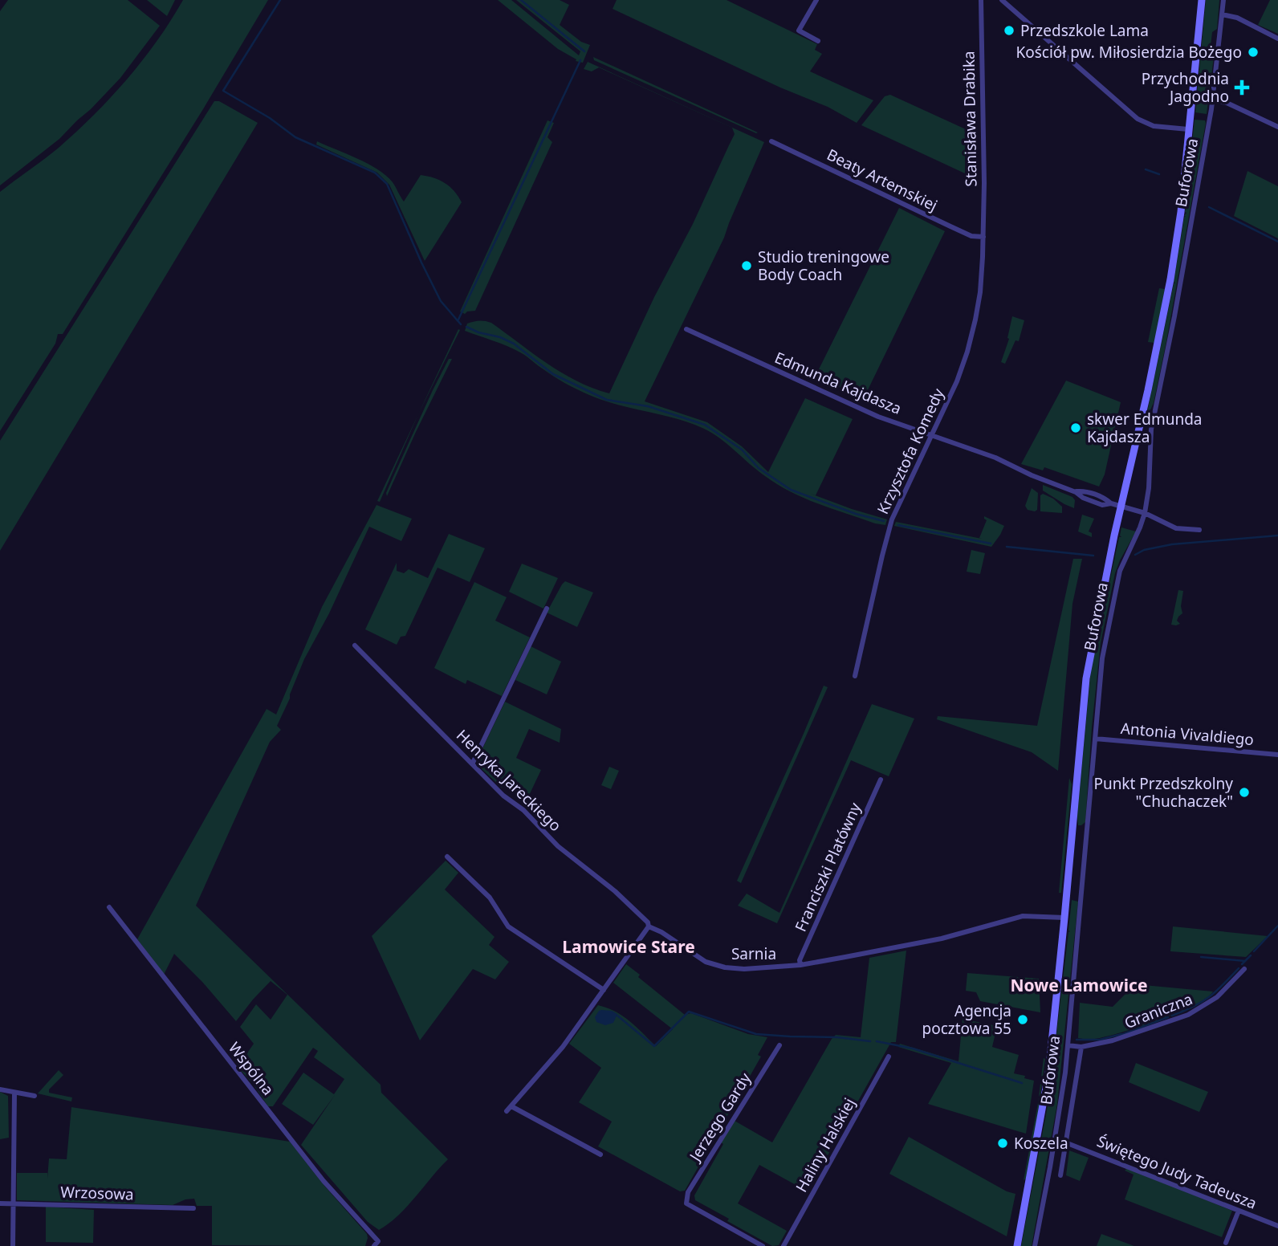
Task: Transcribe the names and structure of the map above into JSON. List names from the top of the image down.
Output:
{
  "streets": {
    "main road": ["Buforowa"],
    "street": [
      "Stanisława Drabika",
      "Beaty Artemskiej",
      "Edmunda Kajdasza",
      "Krzysztofa Komedy",
      "Antonia Vivaldiego",
      "Henryka Jareckiego",
      "Franciszki Platówny",
      "Sarnia",
      "Graniczna",
      "Wspólna",
      "Jerzego Gardy",
      "Haliny Halskiej",
      "Świętego Judy Tadeusza",
      "Wrzosowa"
    ]
  },
  "crossings": [
    ["Stanisława Drabika", "Beaty Artemskiej"],
    ["Stanisława Drabika", "Krzysztofa Komedy"],
    ["Buforowa", "Edmunda Kajdasza"],
    ["Buforowa", "Antonia Vivaldiego"],
    ["Buforowa", "Sarnia"],
    ["Buforowa", "Graniczna"],
    ["Beaty Artemskiej", "Krzysztofa Komedy"],
    ["Edmunda Kajdasza", "Krzysztofa Komedy"],
    ["Henryka Jareckiego", "Sarnia"],
    ["Franciszki Platówny", "Sarnia"]
  ],
  "districts": ["Lamowice Stare", "Nowe Lamowice"],
  "places": {
    "other": [
      "Przedszkole Lama",
      "Kościół pw. Miłosierdzia Bożego",
      "Studio treningowe Body Coach",
      "skwer Edmunda Kajdasza",
      "Punkt Przedszkolny \"Chuchaczek\"",
      "Agencja pocztowa 55",
      "Koszela"
    ],
    "health": ["Przychodnia Jagodno"]
  }
}
